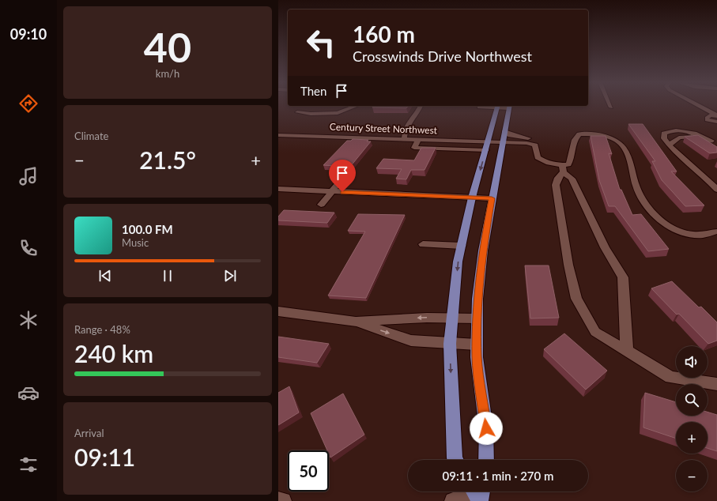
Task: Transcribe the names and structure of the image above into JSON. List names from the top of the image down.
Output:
{
  "streets": {
    "street": ["Century Street Northwest"]
  },
  "page": {
    "tabs": "09:10",
    "tile": [
      ["40", "km/h"],
      "Climate",
      ["Range · 48%", "240 km"],
      ["Arrival", "09:11"]
    ],
    "turn": ["160 m", "Crosswinds Drive Northwest"],
    "then": "Then",
    "heat": ["−", "21.5°", "+"],
    "song": ["100.0 FM", "Music"],
    "map_buttons": ["+", "−"],
    "limit": "50",
    "trip": "09:11 · 1 min · 270 m"
  }
}
